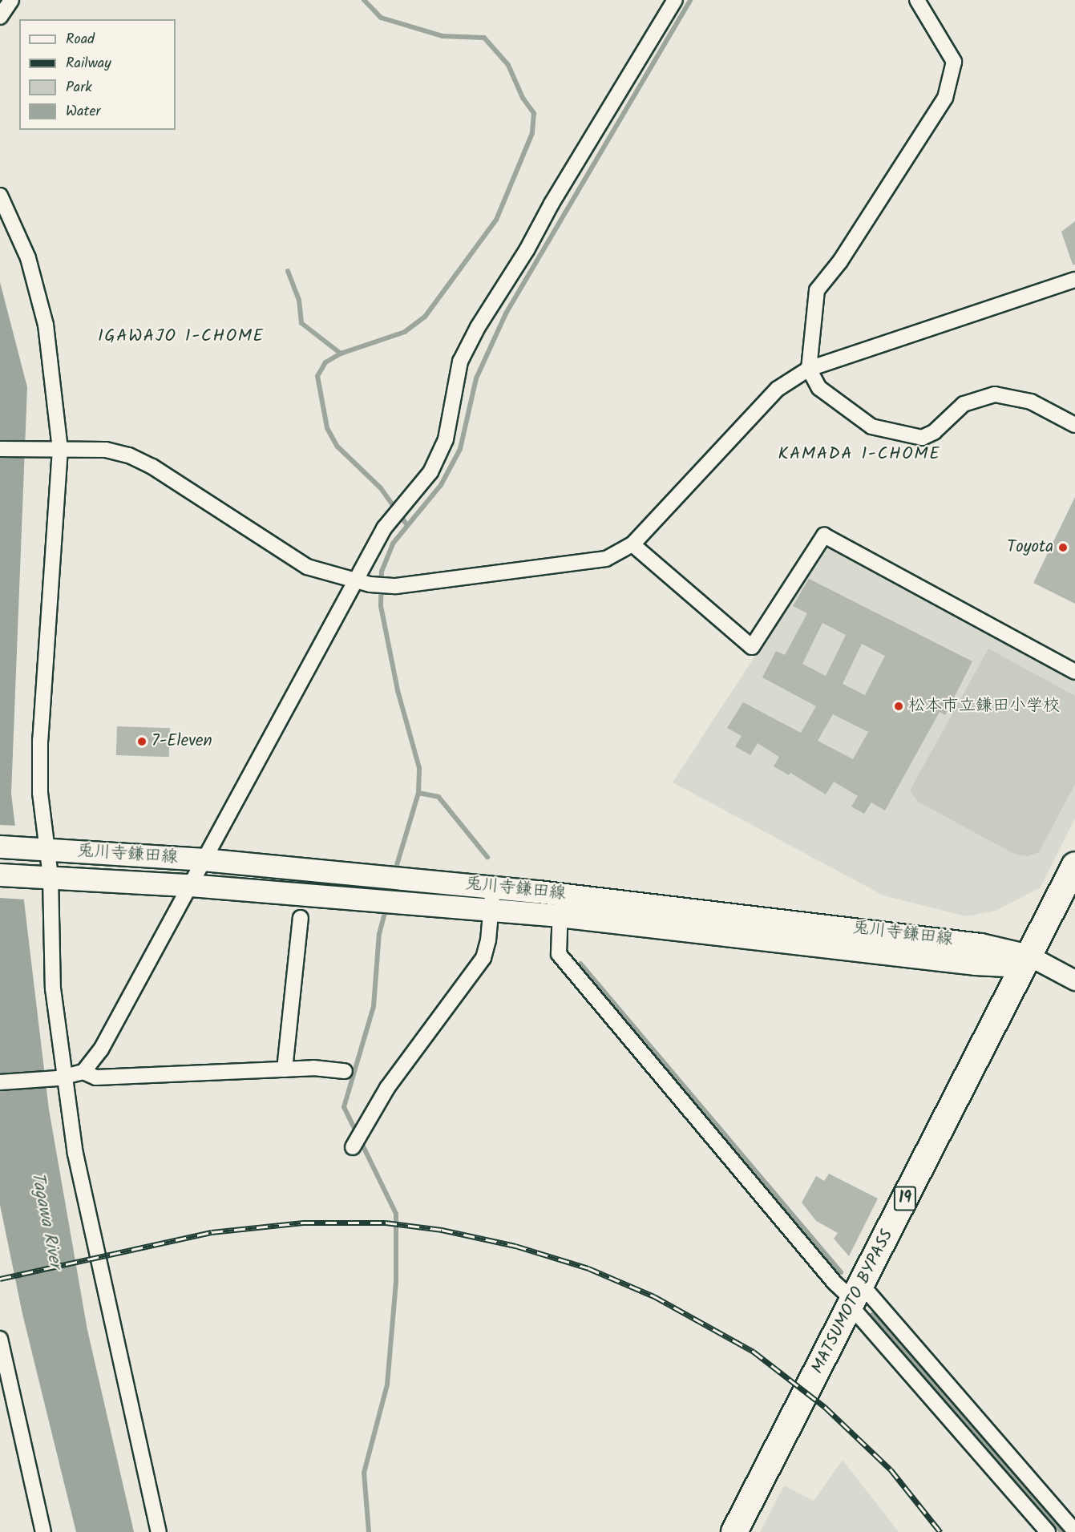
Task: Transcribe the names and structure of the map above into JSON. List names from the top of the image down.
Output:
{
  "streets": {
    "highway": ["19", "MATSUMOTO BYPASS"],
    "main road": ["兎川寺鎌田線"]
  },
  "crossings": [
    ["兎川寺鎌田線", "MATSUMOTO BYPASS"]
  ],
  "districts": ["IGAWAJO 1-CHOME", "KAMADA 1-CHOME"],
  "water": ["Tagawa River"],
  "places": ["Toyota", "松本市立鎌田小学校", "7-Eleven"],
  "legend": [
    "Road",
    "Railway",
    "Park",
    "Water"
  ]
}
